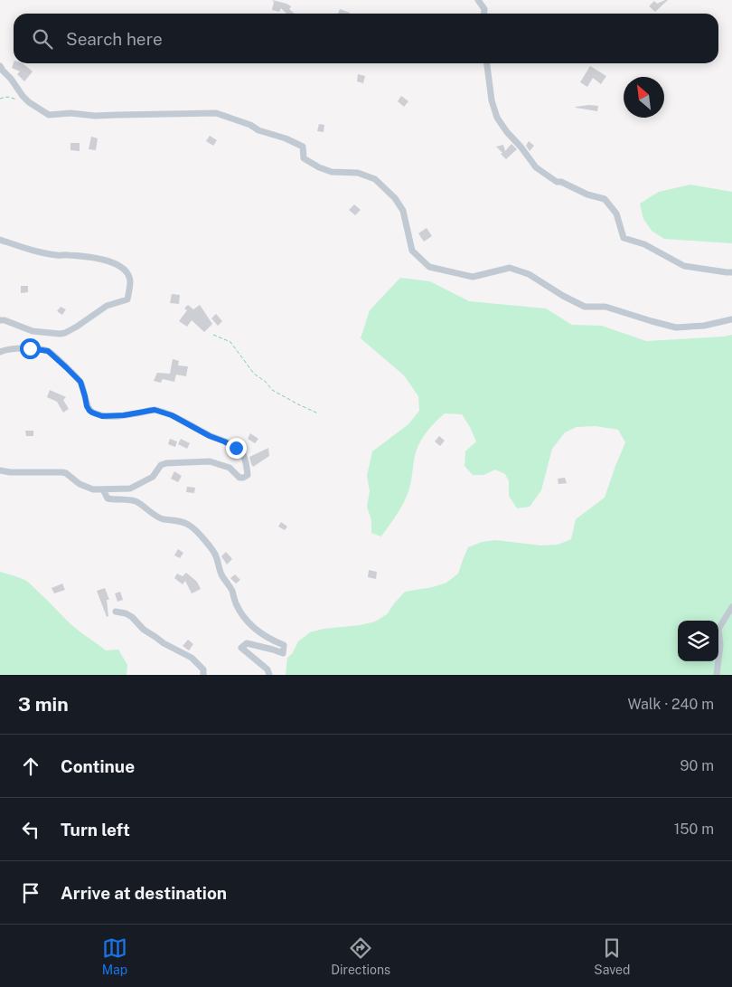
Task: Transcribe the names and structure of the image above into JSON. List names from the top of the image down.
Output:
{
  "north": "top left",
  "page": {
    "search": "Search here",
    "heading": ["3 min", "Walk · 240 m"],
    "list": [
      ["Continue", "90 m"],
      ["Turn left", "150 m"],
      "Arrive at destination"
    ],
    "nav": ["Map", "Directions", "Saved"]
  }
}
